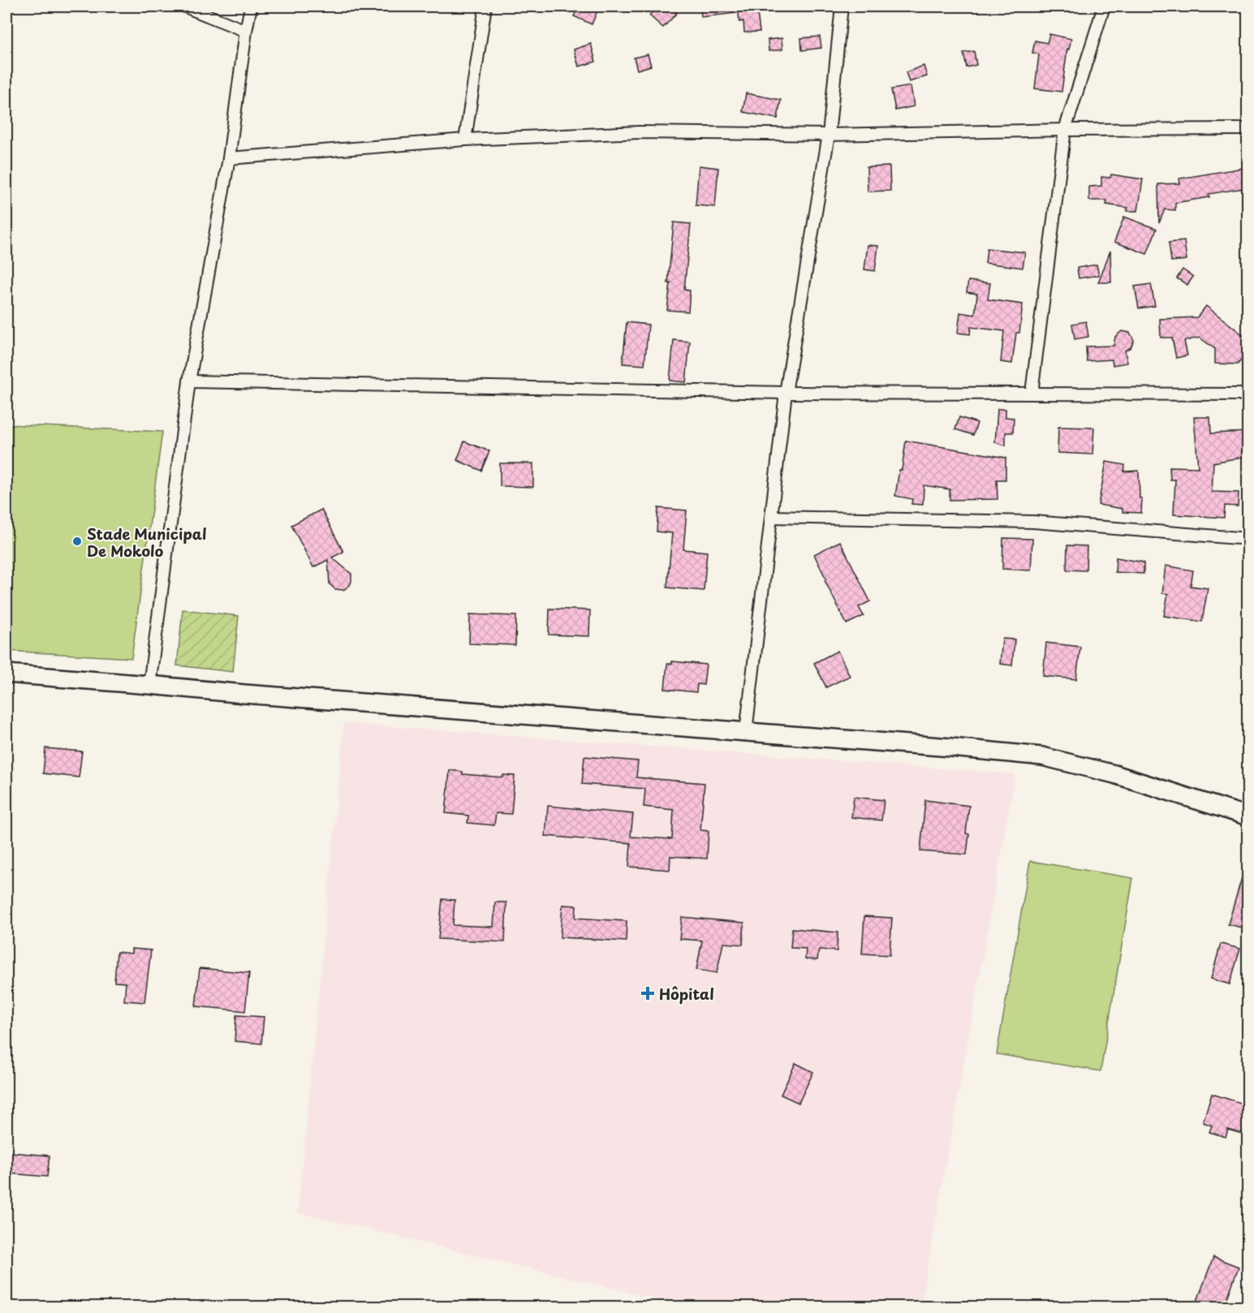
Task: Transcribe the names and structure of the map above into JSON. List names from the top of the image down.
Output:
{
  "places": {
    "other": ["Stade Municipal De Mokolo"],
    "health": ["Hôpital"]
  }
}
